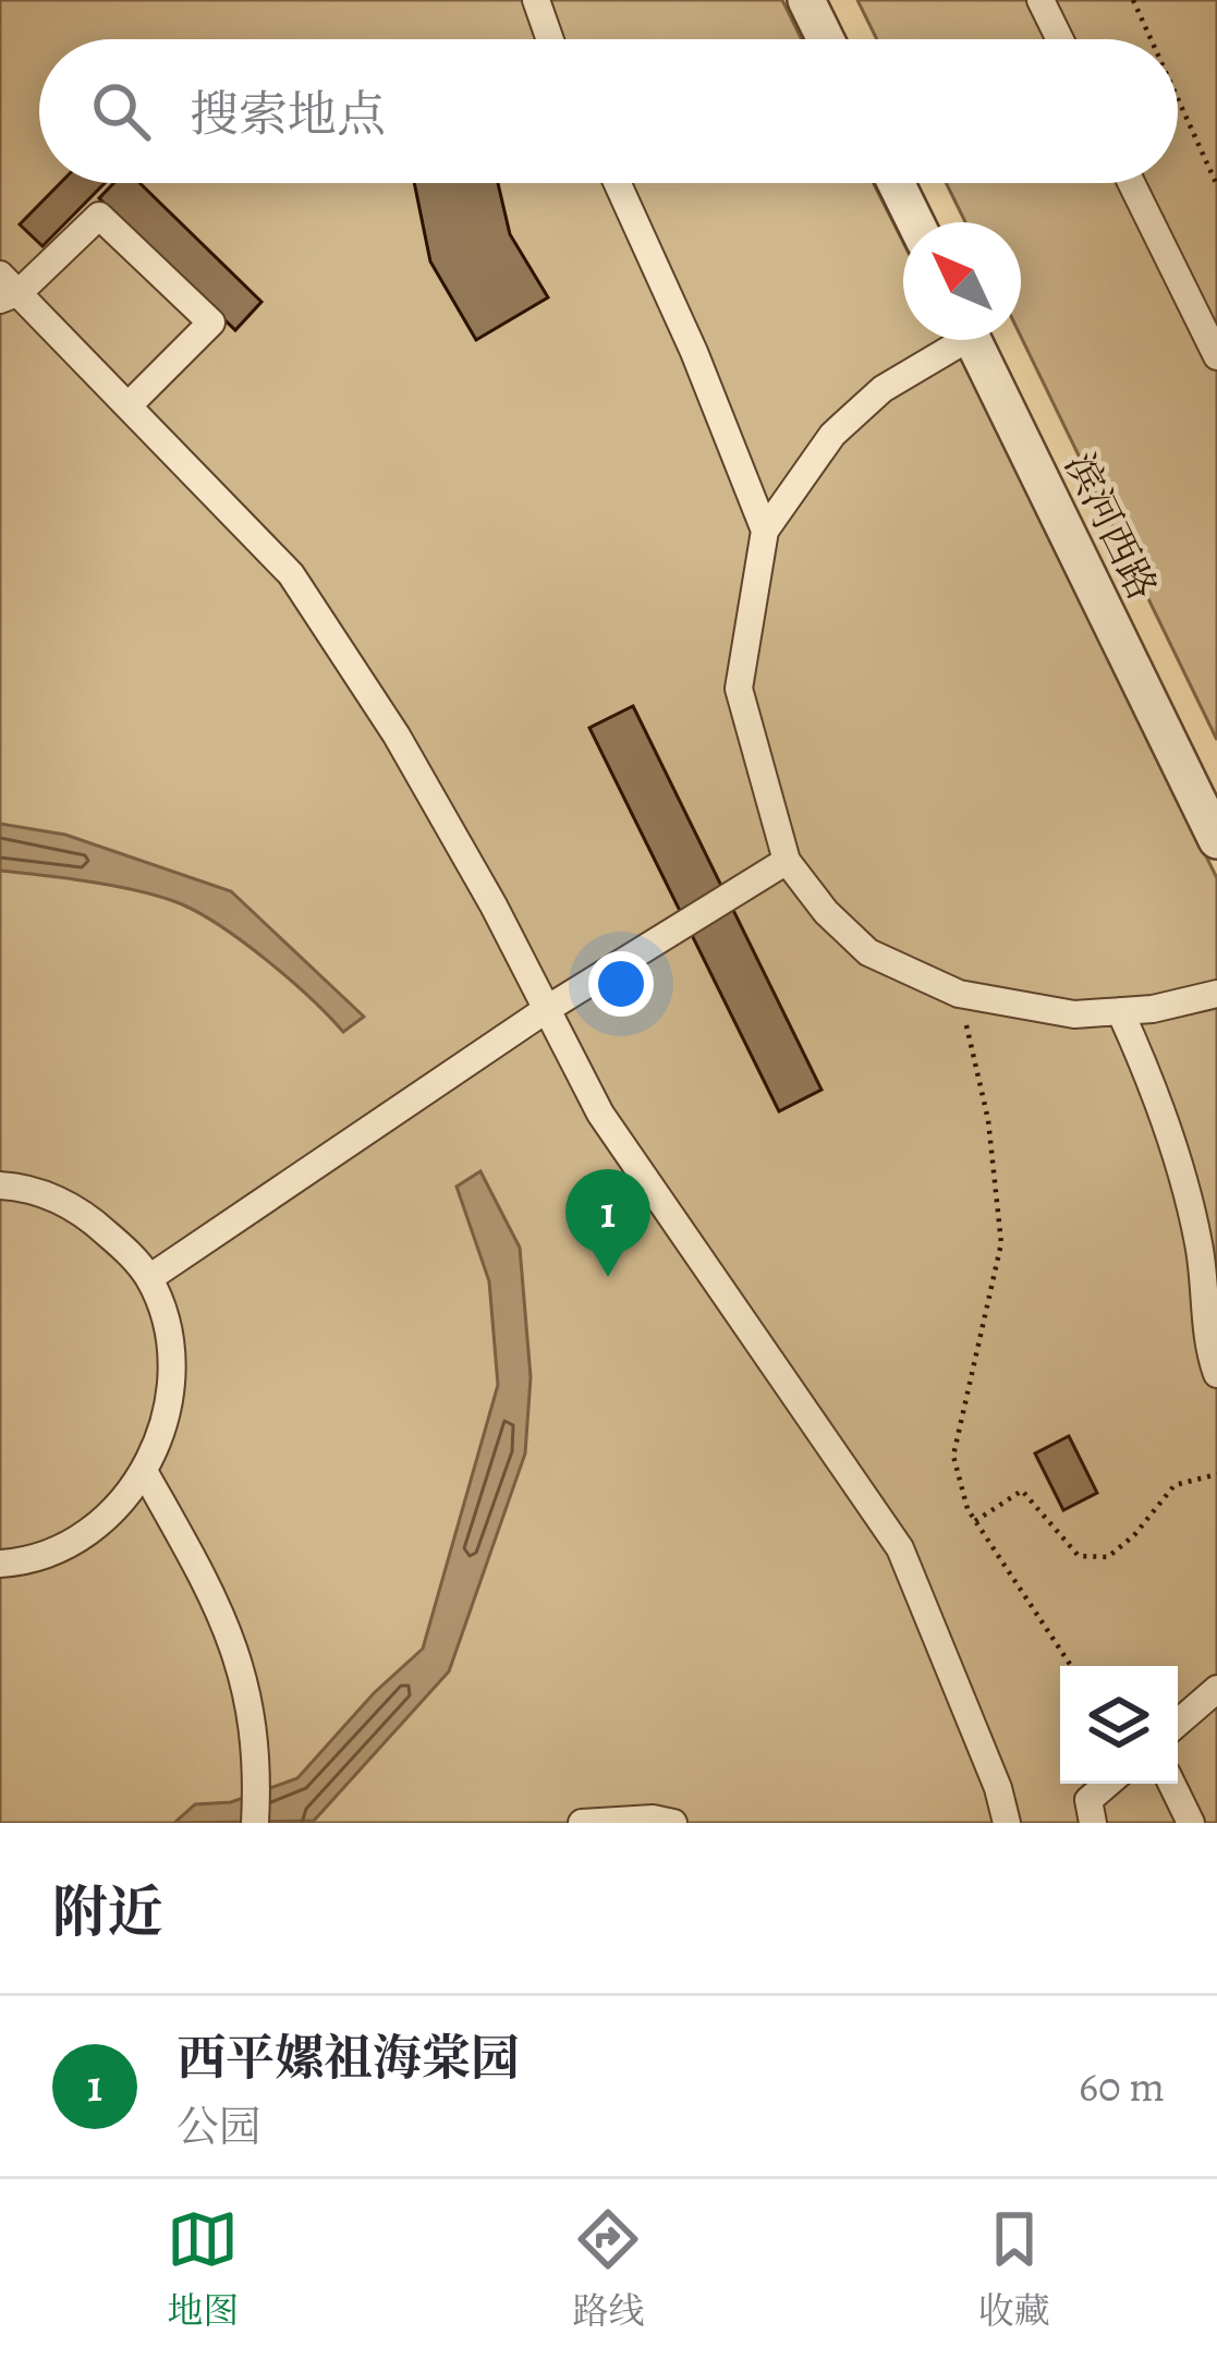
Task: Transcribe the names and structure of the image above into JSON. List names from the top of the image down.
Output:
{
  "streets": {
    "street": ["滨河西路"]
  },
  "north": "top left",
  "page": {
    "search": "搜索地点",
    "pins": "1",
    "heading": "附近",
    "list": [
      {
        "mark": "1",
        "name": "西平嫘祖海棠园",
        "note": "公园",
        "value": "60 m"
      }
    ],
    "nav": ["地图", "路线", "收藏"]
  }
}
